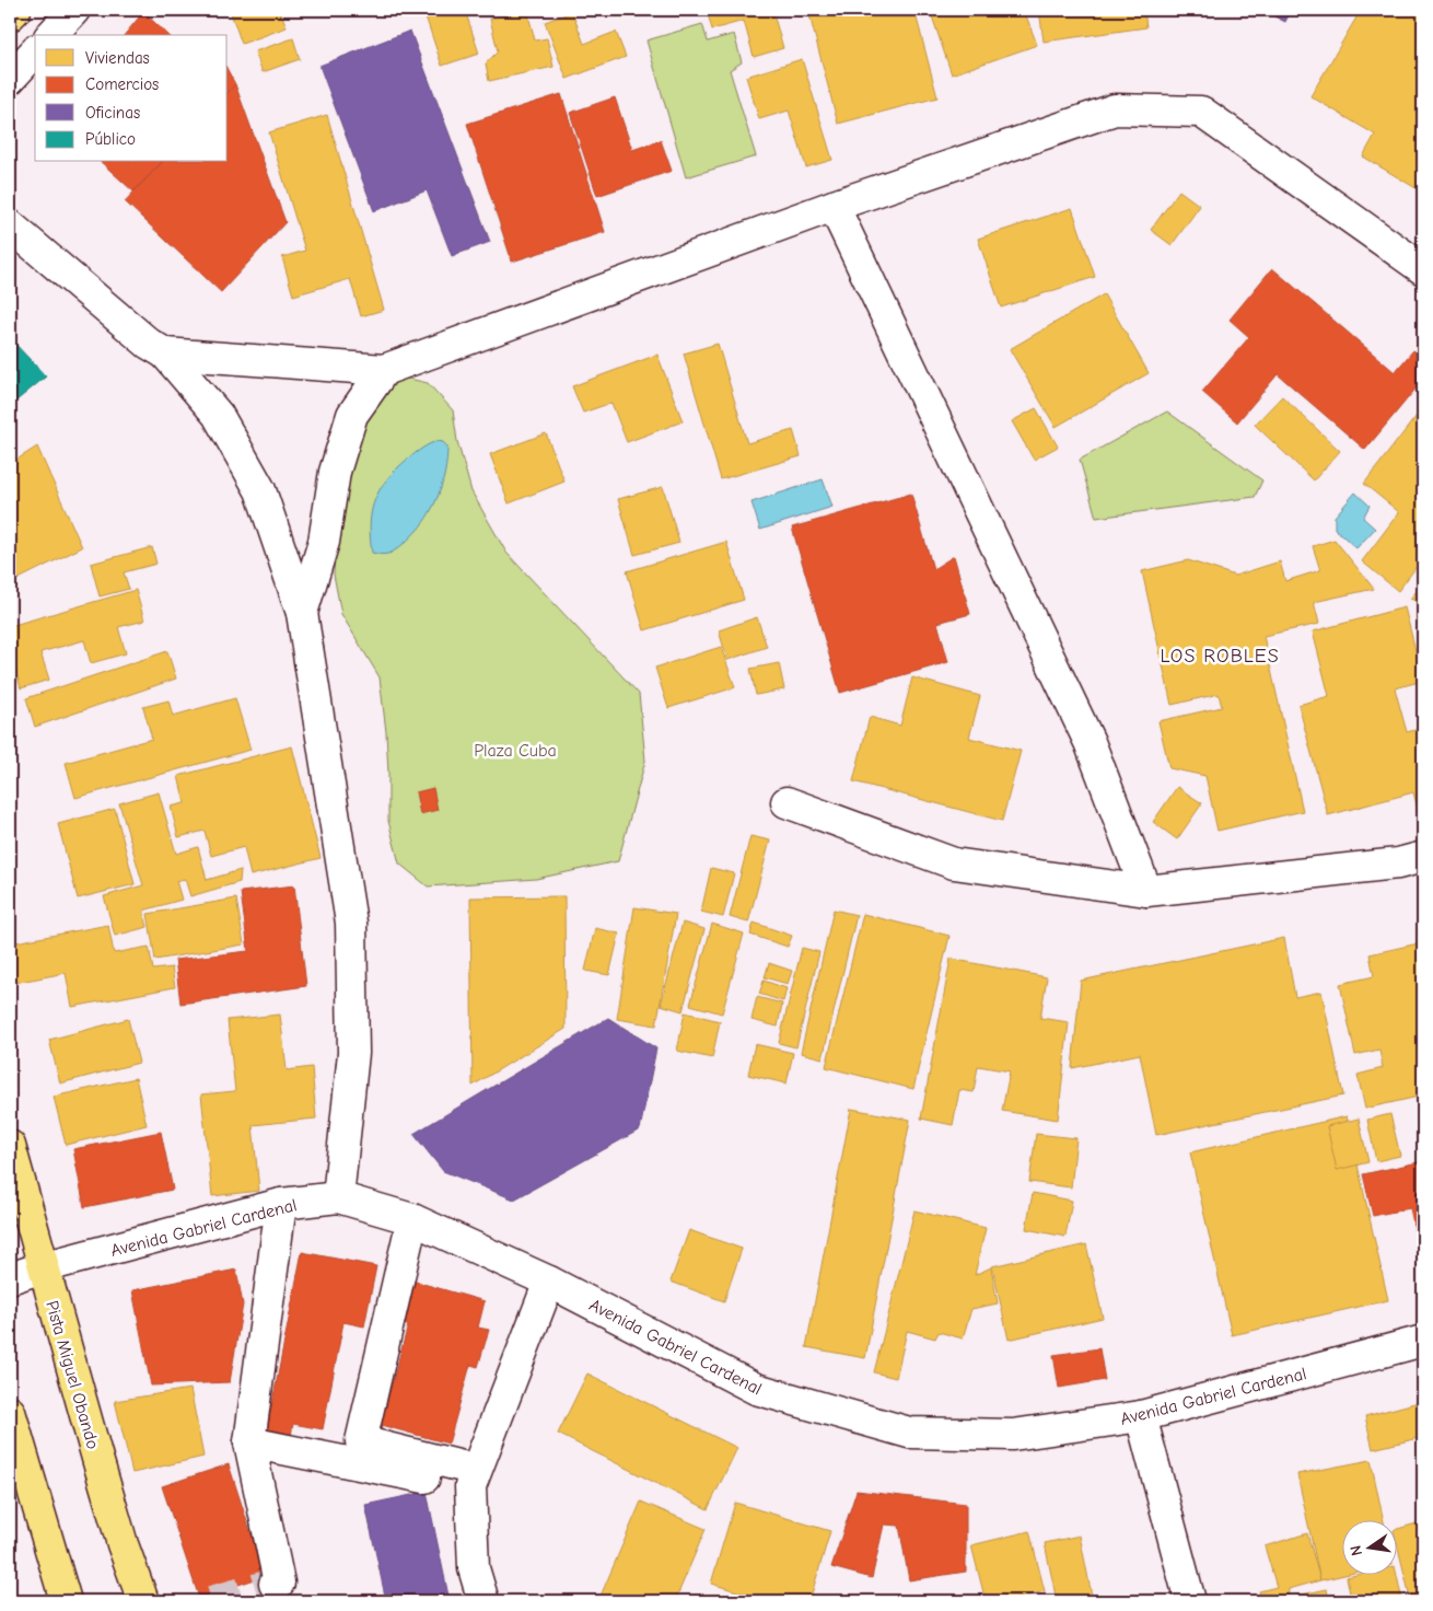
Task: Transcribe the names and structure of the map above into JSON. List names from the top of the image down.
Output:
{
  "streets": {
    "main road": ["Pista Miguel Obando"],
    "street": ["Avenida Gabriel Cardenal"]
  },
  "crossings": [
    ["Avenida Gabriel Cardenal", "Pista Miguel Obando"]
  ],
  "districts": ["LOS ROBLES"],
  "parks": ["Plaza Cuba"],
  "legend": [
    "Viviendas",
    "Comercios",
    "Oficinas",
    "Público"
  ],
  "north": "left"
}
